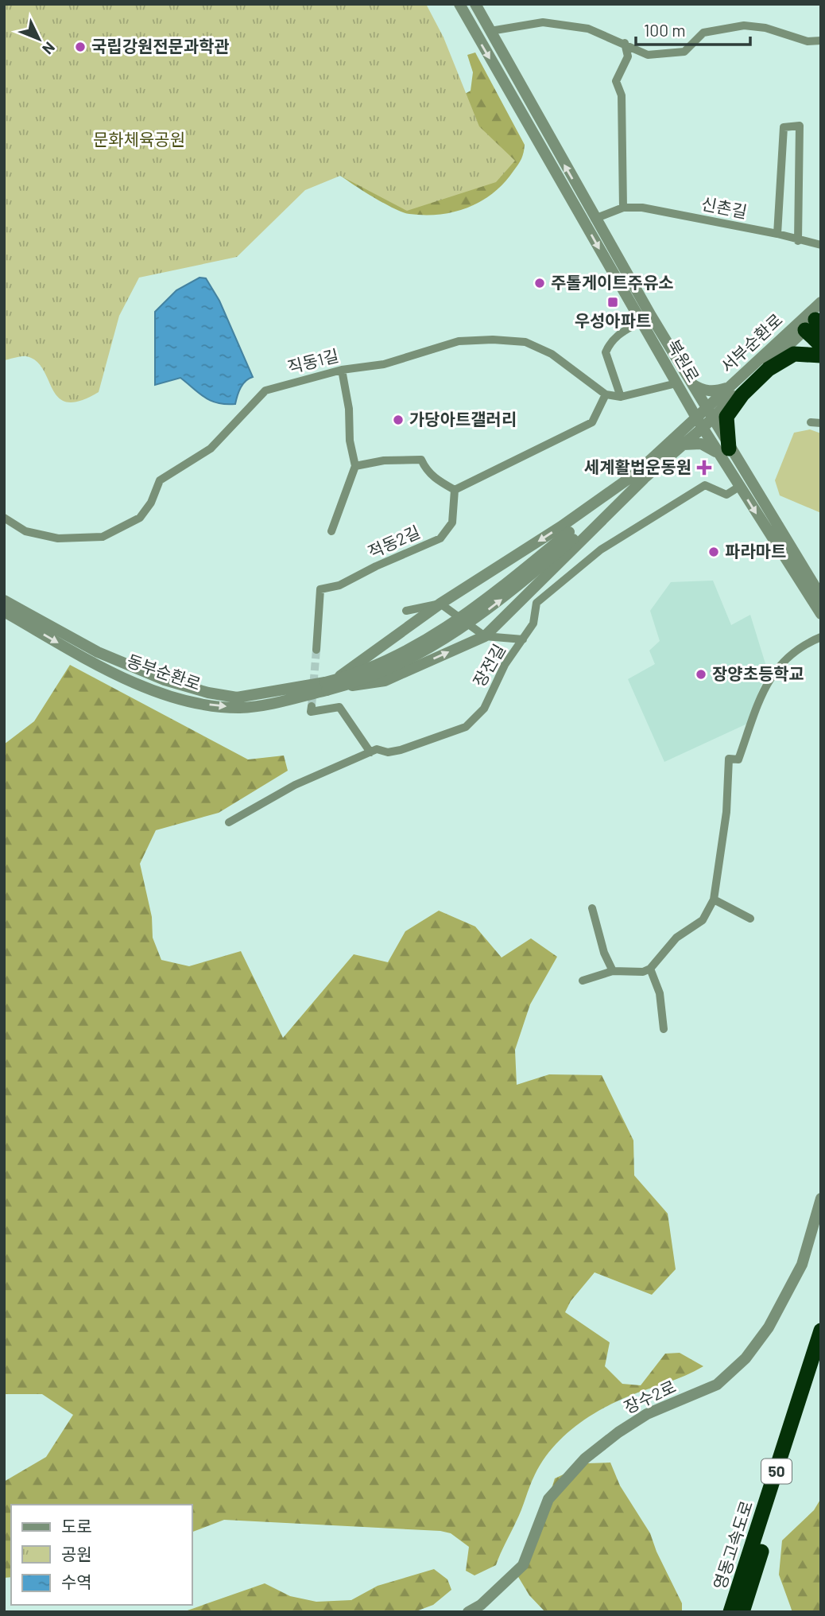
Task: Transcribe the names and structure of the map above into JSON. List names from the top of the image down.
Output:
{
  "streets": {
    "highway": ["50", "영동고속도로"],
    "street": [
      "신촌길",
      "서부순환로",
      "북원로",
      "직동1길",
      "적동2길",
      "장전길",
      "동부순환로",
      "장수2로"
    ]
  },
  "crossings": [
    ["신촌길", "북원로"],
    ["서부순환로", "북원로"],
    ["북원로", "직동1길"],
    ["북원로", "장전길"]
  ],
  "parks": ["문화체육공원"],
  "places": {
    "other": [
      "국립강원전문과학관",
      "주톨게이트주유소",
      "가당아트갤러리",
      "파라마트",
      "장양초등학교"
    ],
    "transit": ["우성아파트"],
    "health": ["세계활법운동원"]
  },
  "legend": ["도로", "공원", "수역"],
  "scale_bar": "100 m",
  "north": "bottom right"
}
